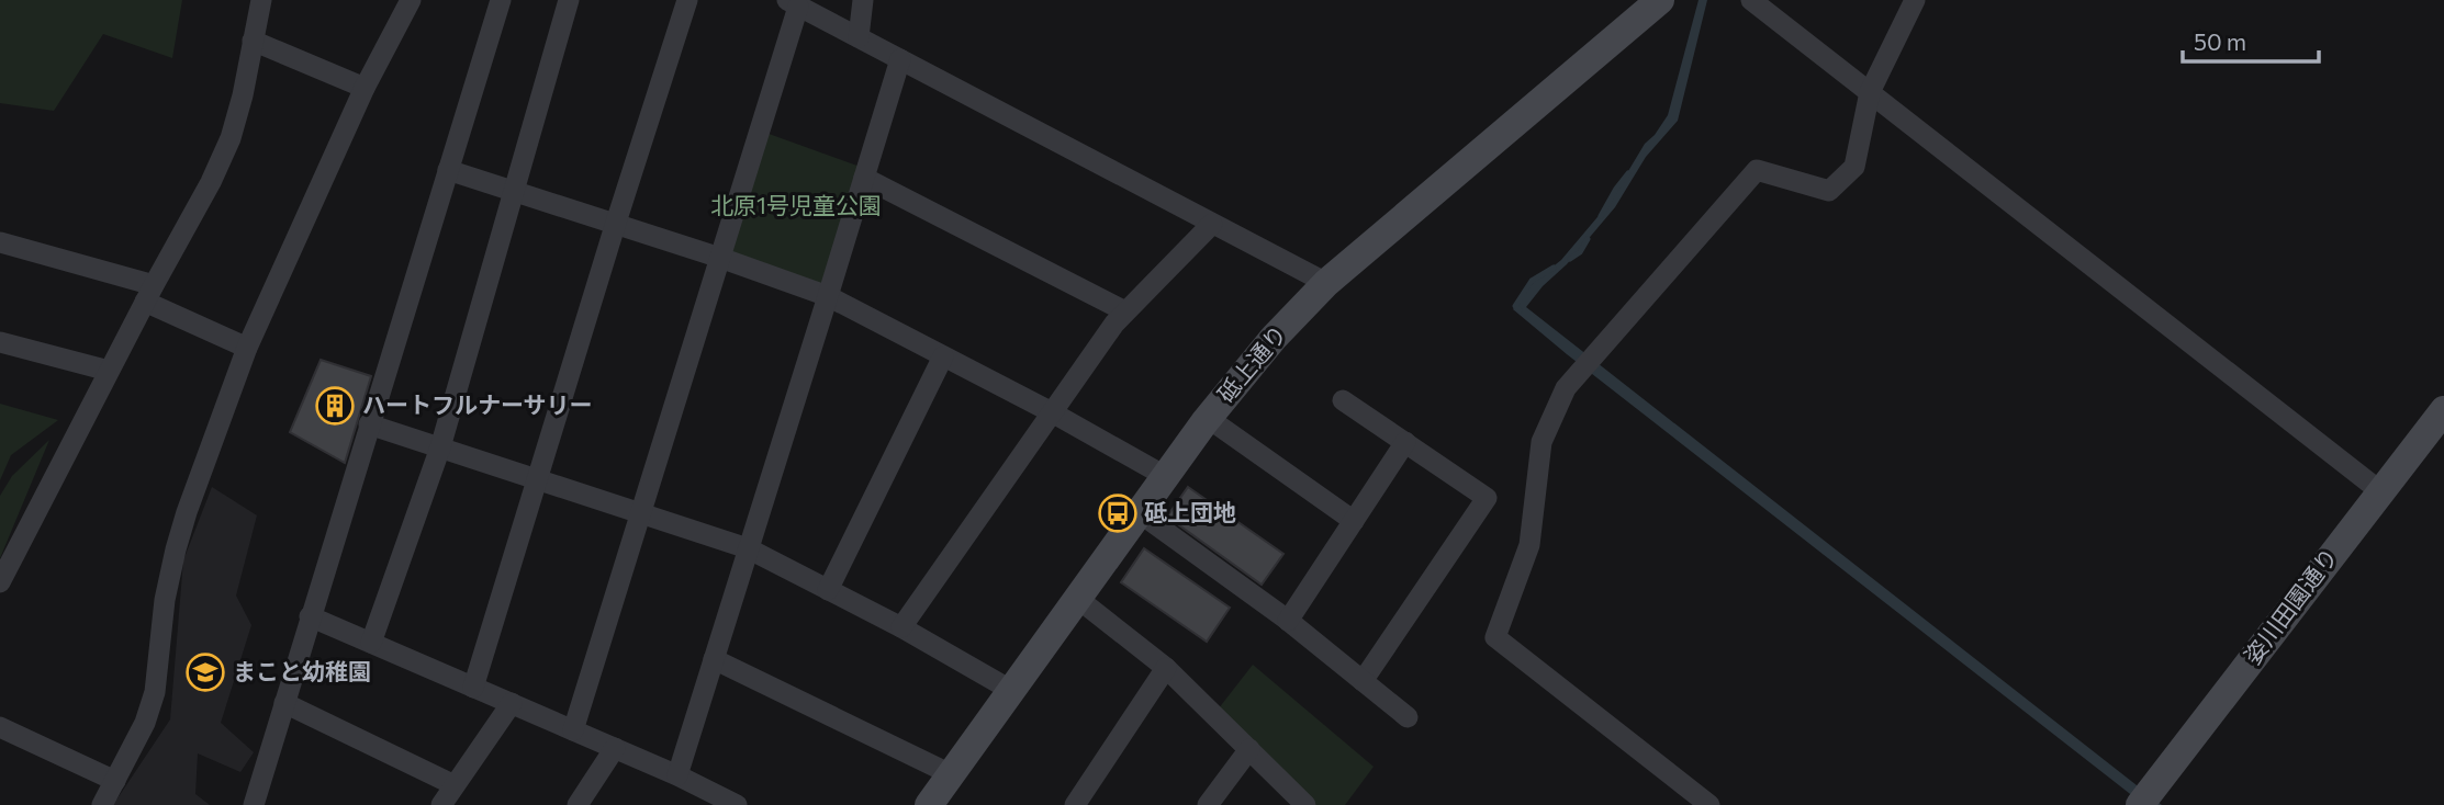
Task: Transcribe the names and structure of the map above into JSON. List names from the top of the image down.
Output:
{
  "streets": {
    "street": ["砥上通り", "姿川田園通り"]
  },
  "parks": ["北原1号児童公園"],
  "places": {
    "building": ["ハートフルナーサリー"],
    "bus stop": ["砥上団地"],
    "school or university": ["まこと幼稚園"]
  },
  "scale_bar": "50 m"
}
